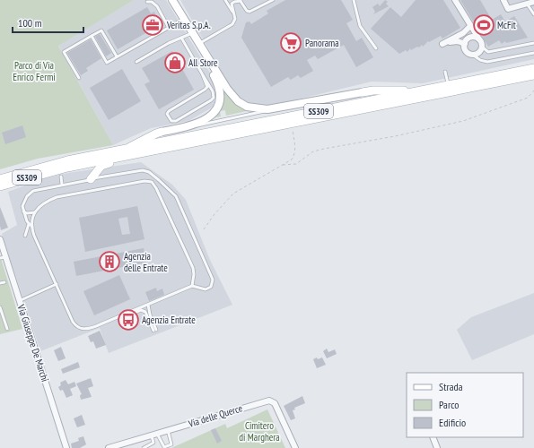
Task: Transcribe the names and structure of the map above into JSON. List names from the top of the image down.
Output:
{
  "streets": {
    "main road": ["SS309"],
    "street": ["Via Giuseppe De Marchi", "Via delle Querce"]
  },
  "parks": ["Parco di Via Enrico Fermi", "Cimitero di Marghera"],
  "places": {
    "office": ["Veritas S.p.A."],
    "sports": ["McFit"],
    "supermarket": ["Panorama"],
    "shop": ["All Store"],
    "building": ["Agenzia delle Entrate"],
    "bus stop": ["Agenzia Entrate"]
  },
  "legend": ["Strada", "Parco", "Edificio"],
  "scale_bar": "100 m"
}
